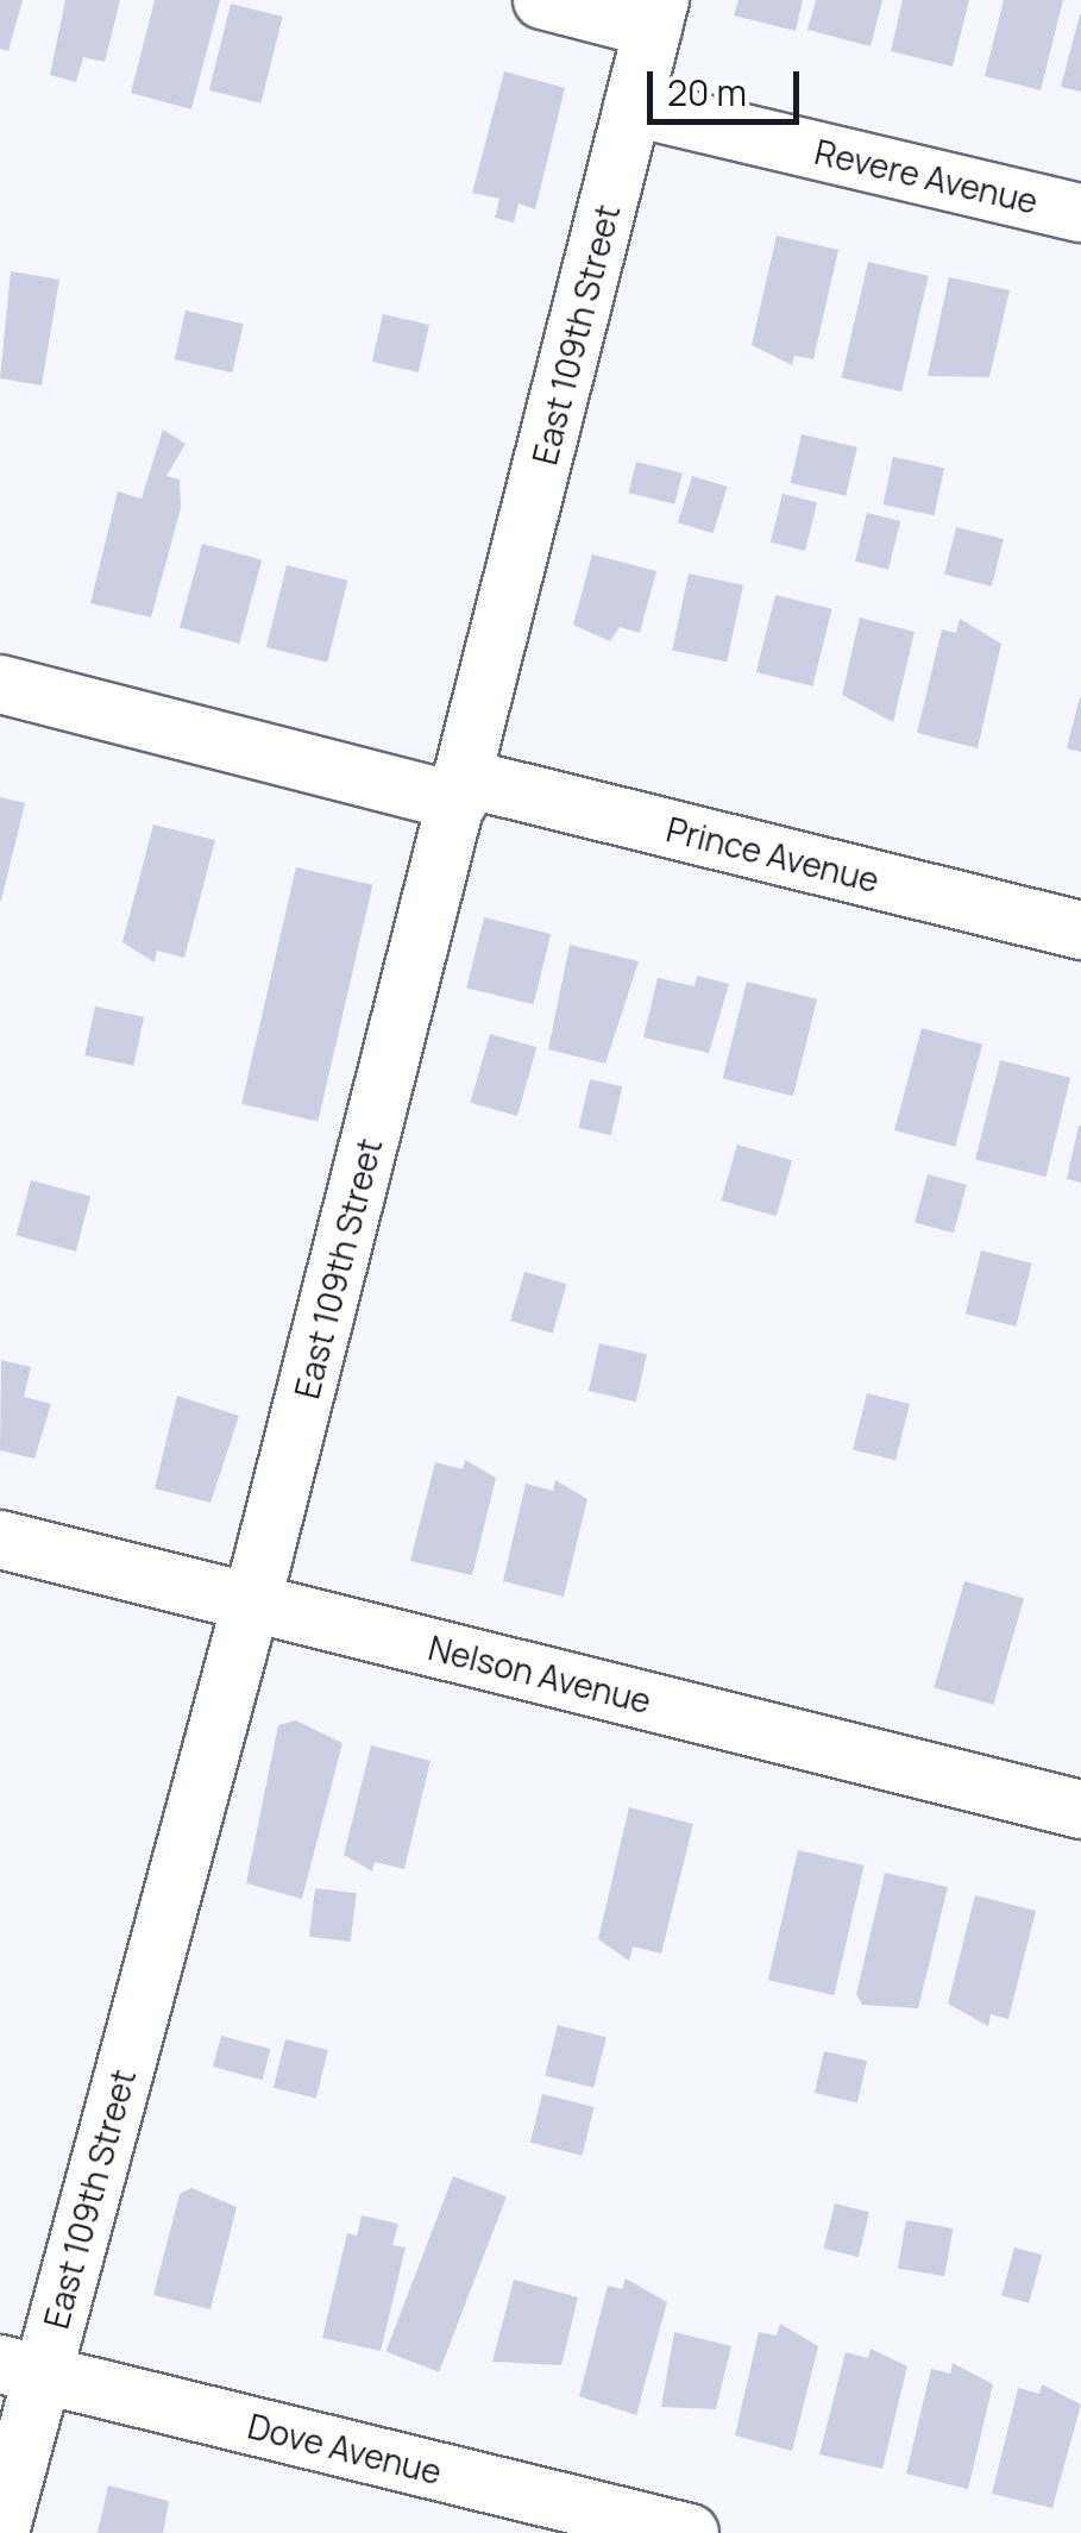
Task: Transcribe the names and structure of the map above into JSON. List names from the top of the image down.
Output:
{
  "streets": {
    "street": [
      "Revere Avenue",
      "East 109th Street",
      "Prince Avenue",
      "Nelson Avenue",
      "Dove Avenue"
    ]
  },
  "crossings": [
    ["Revere Avenue", "East 109th Street"],
    ["East 109th Street", "Prince Avenue"],
    ["East 109th Street", "Nelson Avenue"],
    ["East 109th Street", "Dove Avenue"]
  ],
  "scale_bar": "20 m"
}
